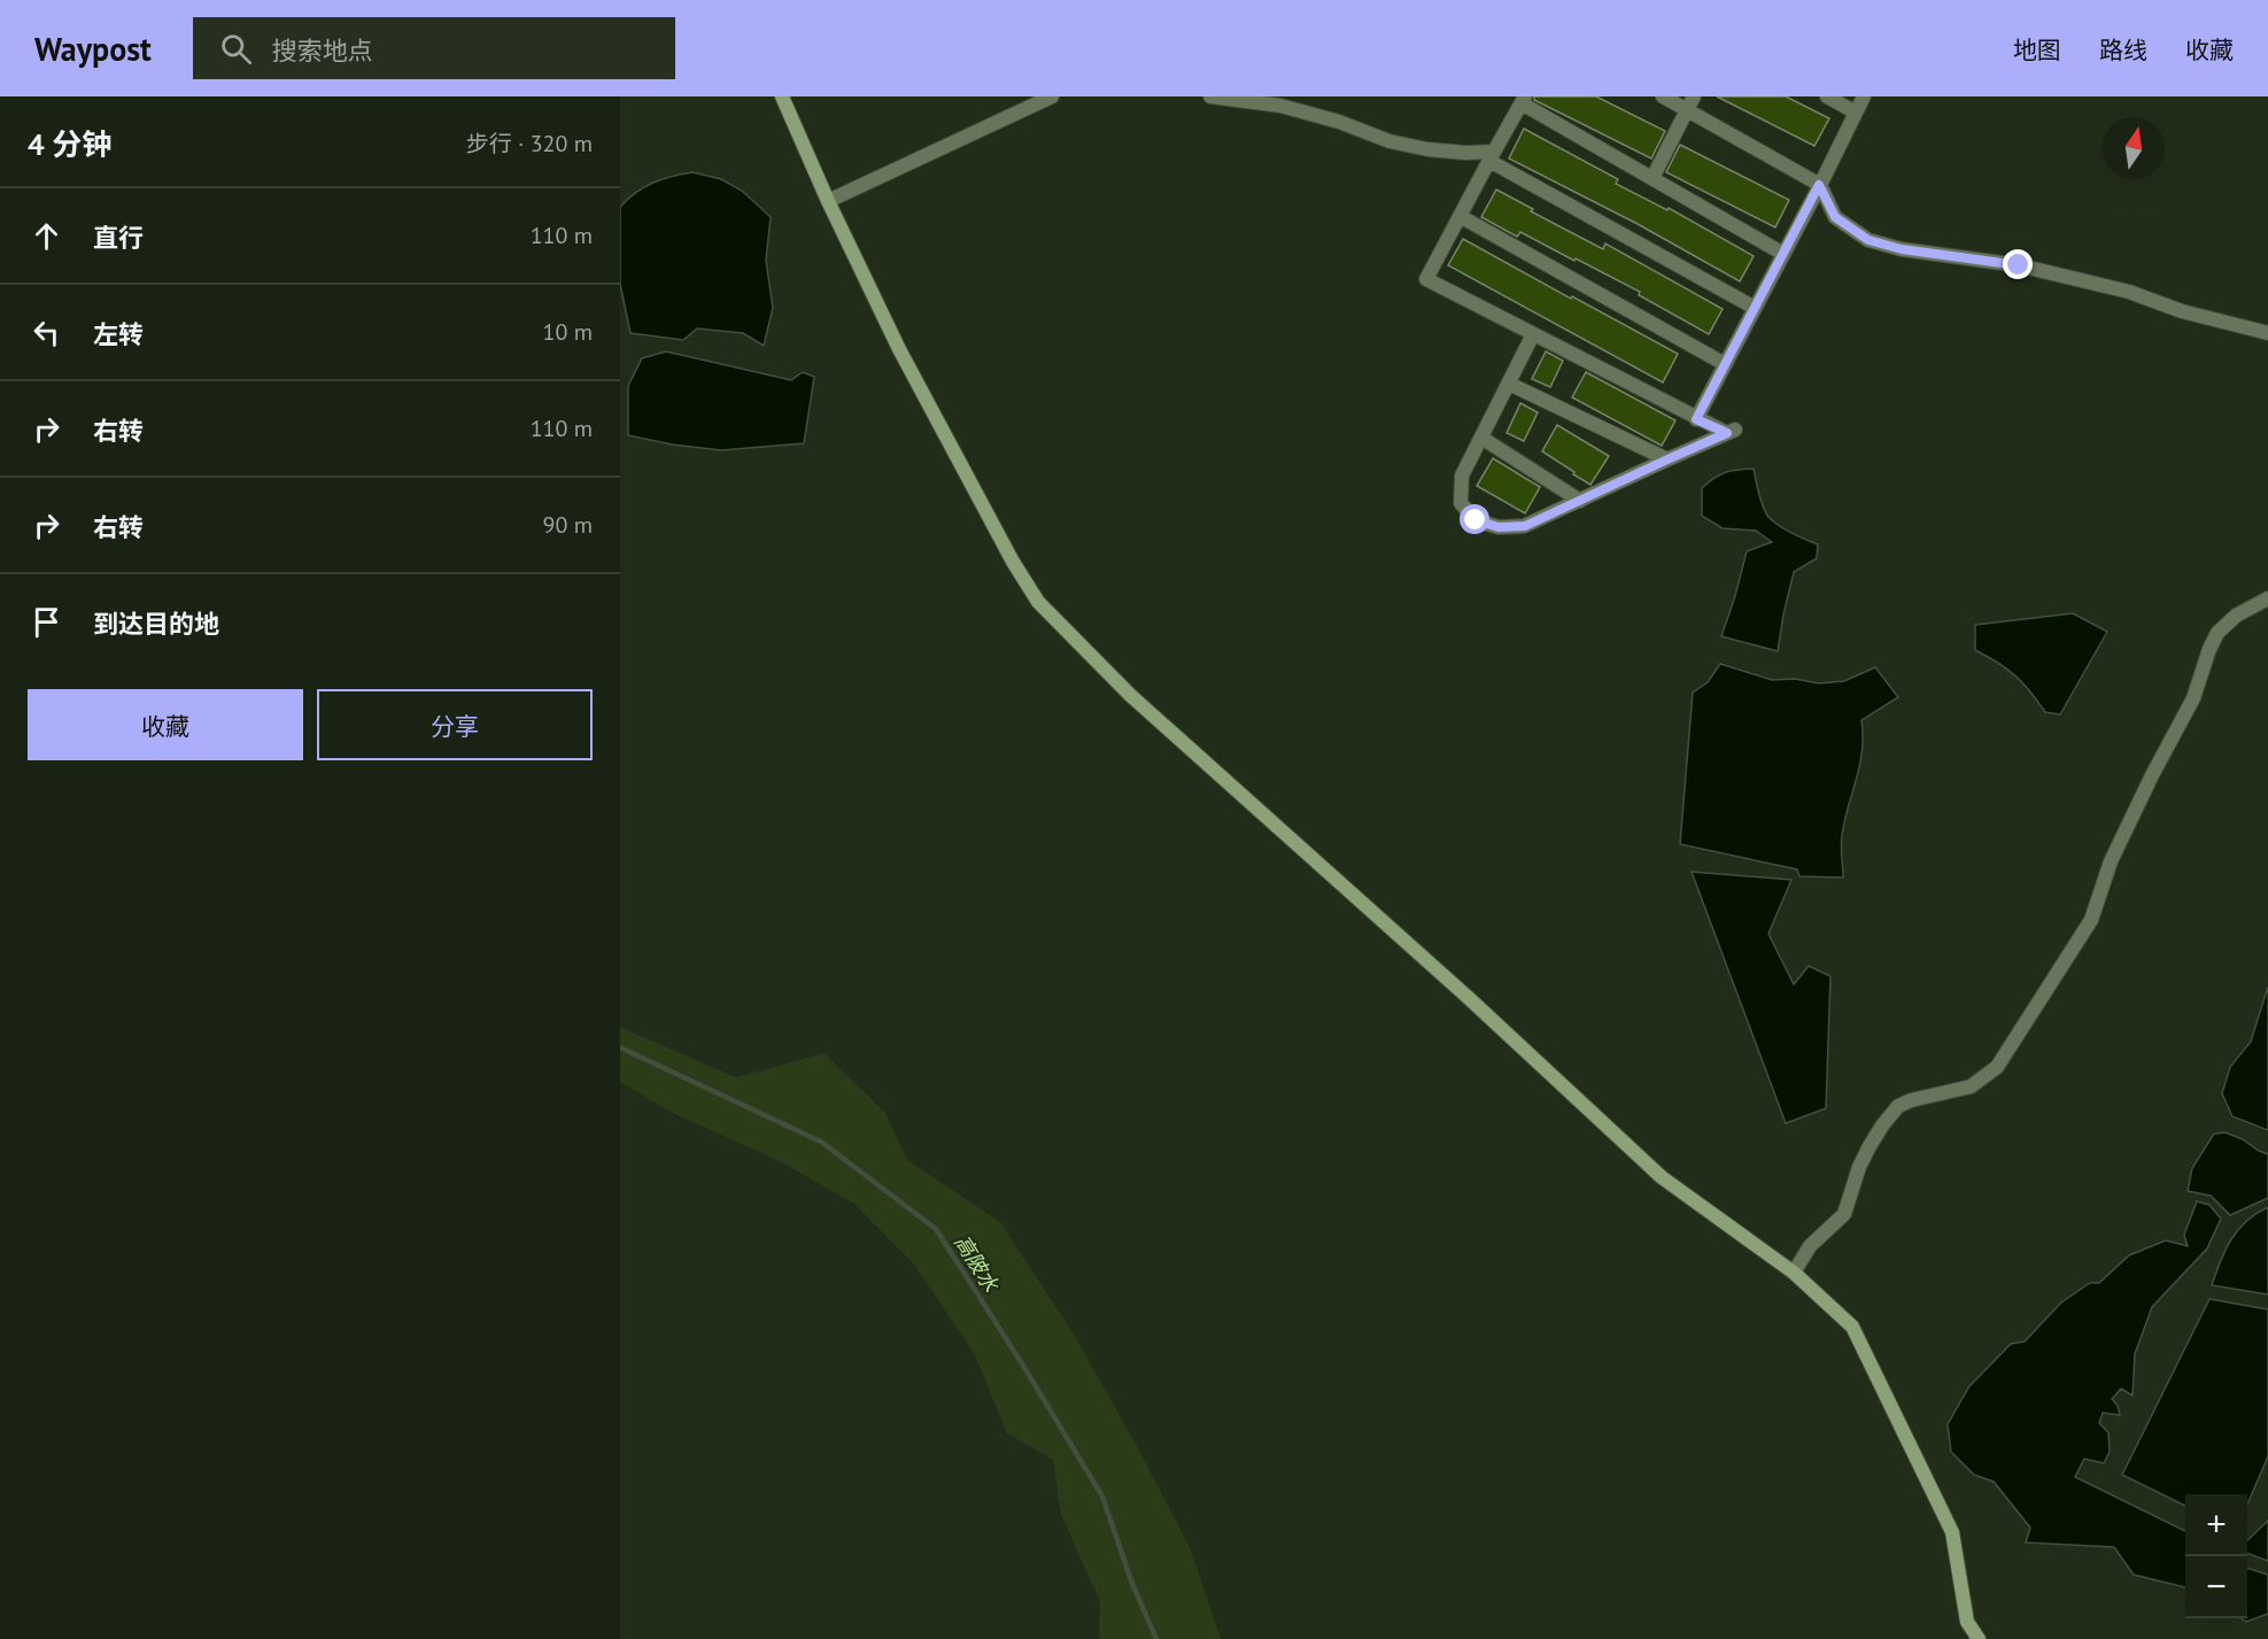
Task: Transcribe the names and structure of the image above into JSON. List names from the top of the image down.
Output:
{
  "water": ["高陂水"],
  "north": "top",
  "page": {
    "header": "Waypost",
    "search": "搜索地点",
    "nav": ["地图", "路线", "收藏"],
    "heading": ["4 分钟", "步行 · 320 m"],
    "list": [
      ["直行", "110 m"],
      ["左转", "10 m"],
      ["右转", "110 m"],
      ["右转", "90 m"],
      "到达目的地"
    ],
    "buttons": ["收藏", "分享"],
    "map_buttons": ["+", "−"]
  }
}
